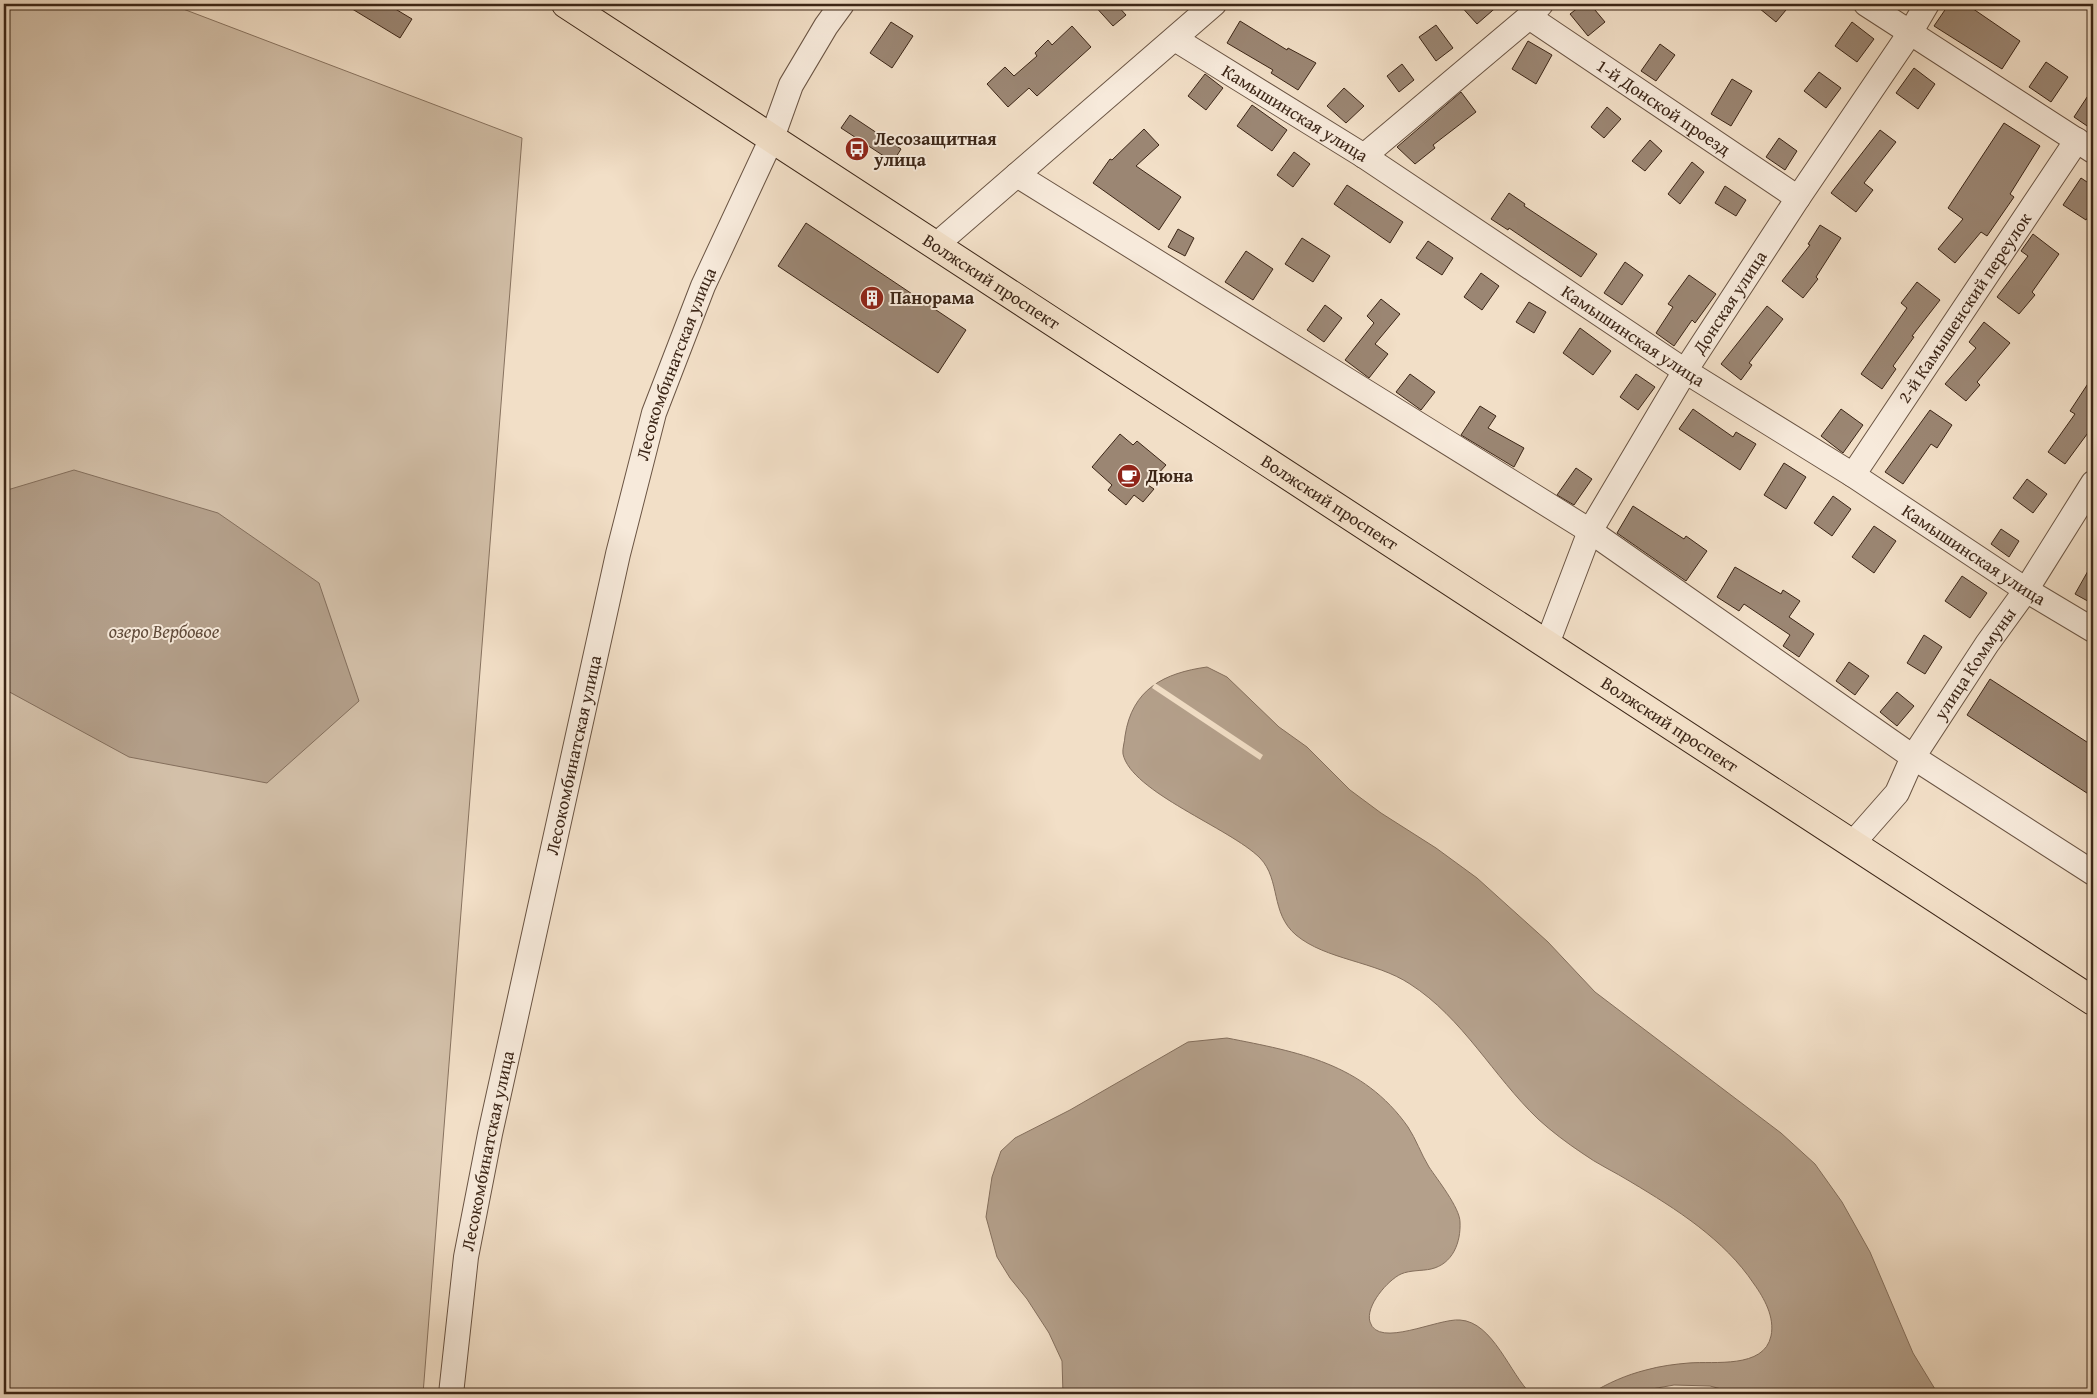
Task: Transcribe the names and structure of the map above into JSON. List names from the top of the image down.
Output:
{
  "streets": {
    "main road": ["Волжский проспект"],
    "street": [
      "1-й Донской проезд",
      "Камышинская улица",
      "Донская улица",
      "2-й Камышенский переулок",
      "Лесокомбинатская улица",
      "улица Коммуны"
    ]
  },
  "crossings": [
    ["1-й Донской проезд", "Донская улица"],
    ["Камышинская улица", "Донская улица"],
    ["Камышинская улица", "2-й Камышенский переулок"],
    ["Камышинская улица", "улица Коммуны"],
    ["Волжский проспект", "Донская улица"],
    ["Волжский проспект", "Лесокомбинатская улица"],
    ["Волжский проспект", "улица Коммуны"]
  ],
  "water": ["озеро Вербовое"],
  "places": {
    "bus stop": ["Лесозащитная улица"],
    "building": ["Панорама"],
    "cafe": ["Дюна"]
  }
}
